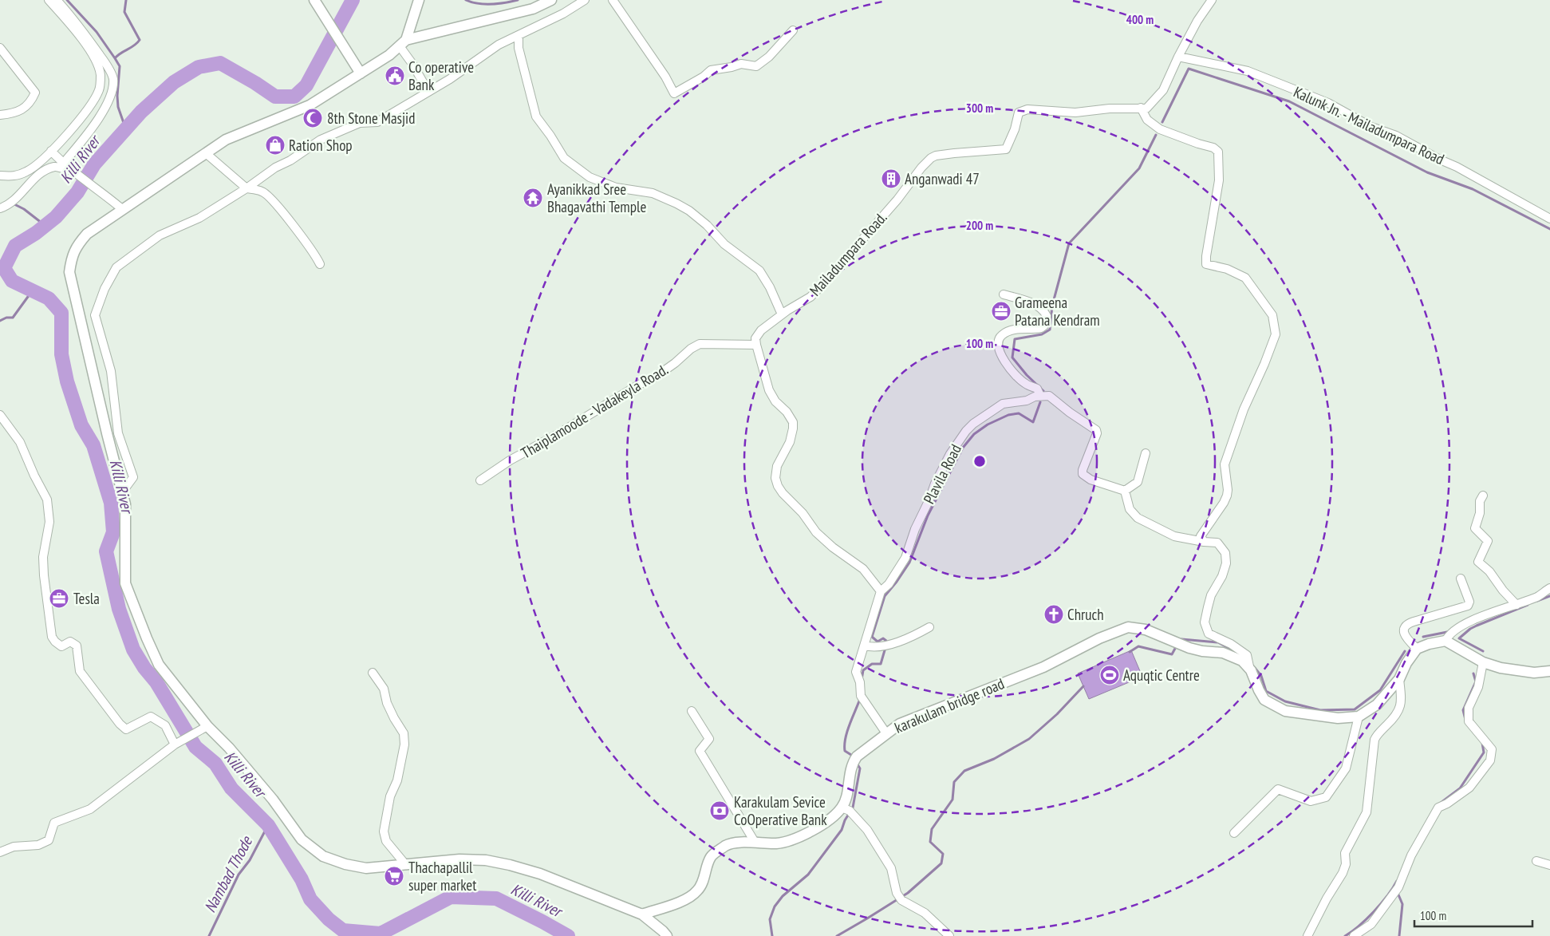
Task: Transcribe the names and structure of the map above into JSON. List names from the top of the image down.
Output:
{
  "streets": {
    "main road": ["karakulam bridge road"],
    "street": [
      "Kalunk Jn. - Mailadumpara Road",
      "Mailadumpara Road.",
      "Thaiplamoode - Vadakeyla Road.",
      "Plavila Road"
    ]
  },
  "crossings": [
    ["Mailadumpara Road.", "Thaiplamoode - Vadakeyla Road."]
  ],
  "water": ["Killi River", "Nambad Thode"],
  "places": {
    "public building": ["Co operative Bank"],
    "mosque": ["8th Stone Masjid"],
    "shop": ["Ration Shop"],
    "building": ["Anganwadi 47"],
    "temple": ["Ayanikkad Sree Bhagavathi Temple"],
    "office": ["Grameena Patana Kendram", "Tesla"],
    "church": ["Chruch"],
    "sports": ["Aquqtic Centre"],
    "bank": ["Karakulam Sevice CoOperative Bank"],
    "supermarket": ["Thachapallil super market"]
  },
  "scale_bar": "100 m",
  "rings": [
    "400 m",
    "300 m",
    "200 m",
    "100 m"
  ]
}
